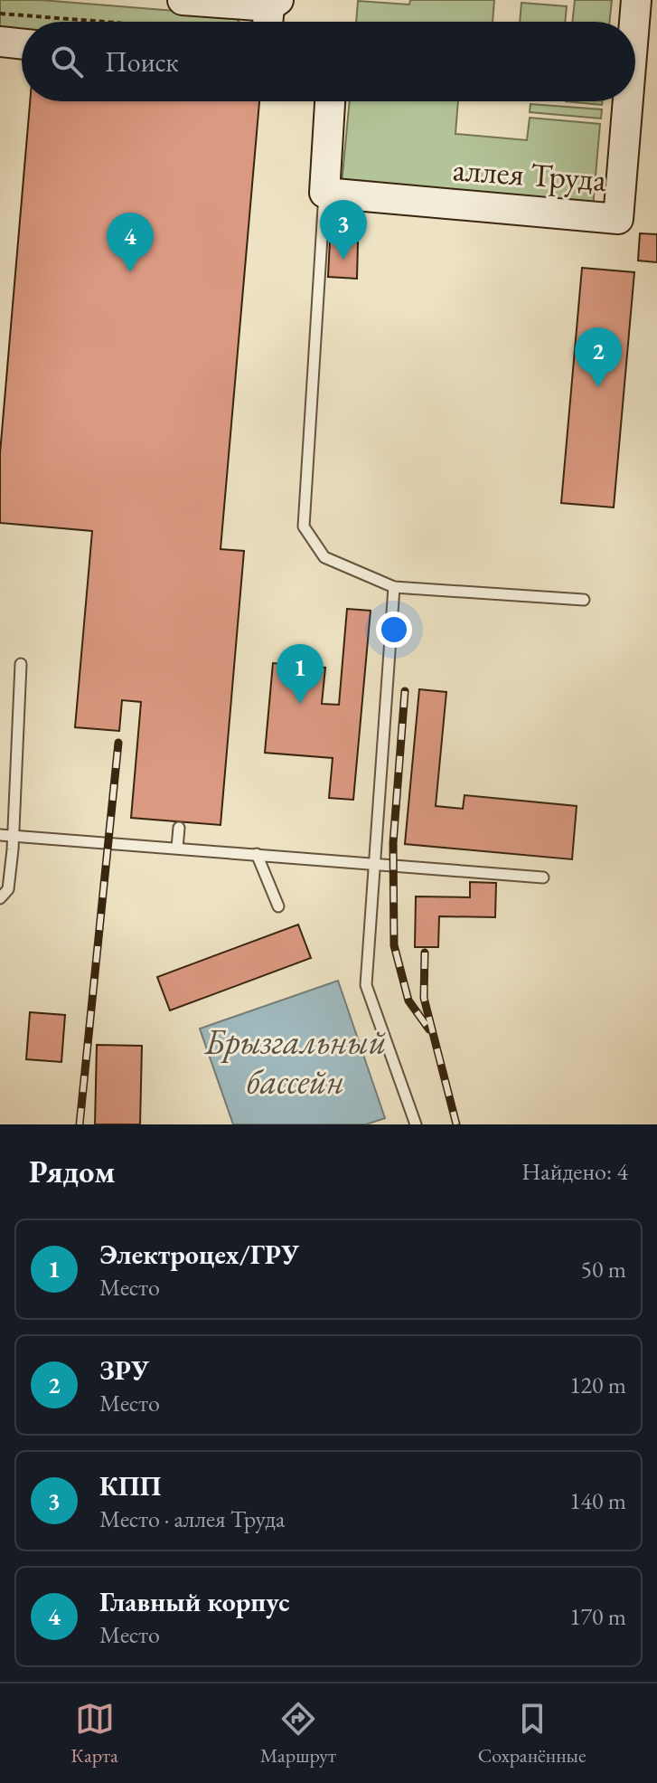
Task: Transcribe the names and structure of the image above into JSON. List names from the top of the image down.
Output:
{
  "streets": {
    "street": ["аллея Труда"]
  },
  "water": ["Брызгальный бассейн"],
  "page": {
    "search": "Поиск",
    "pins": [
      "3",
      "4",
      "2",
      "1"
    ],
    "heading": ["Рядом", "Найдено: 4"],
    "list": [
      {
        "mark": "1",
        "name": "Электроцех/ГРУ",
        "note": "Место",
        "value": "50 m"
      },
      {
        "mark": "2",
        "name": "ЗРУ",
        "note": "Место",
        "value": "120 m"
      },
      {
        "mark": "3",
        "name": "КПП",
        "note": "Место · аллея Труда",
        "value": "140 m"
      },
      {
        "mark": "4",
        "name": "Главный корпус",
        "note": "Место",
        "value": "170 m"
      }
    ],
    "nav": ["Карта", "Маршрут", "Сохранённые"]
  }
}
